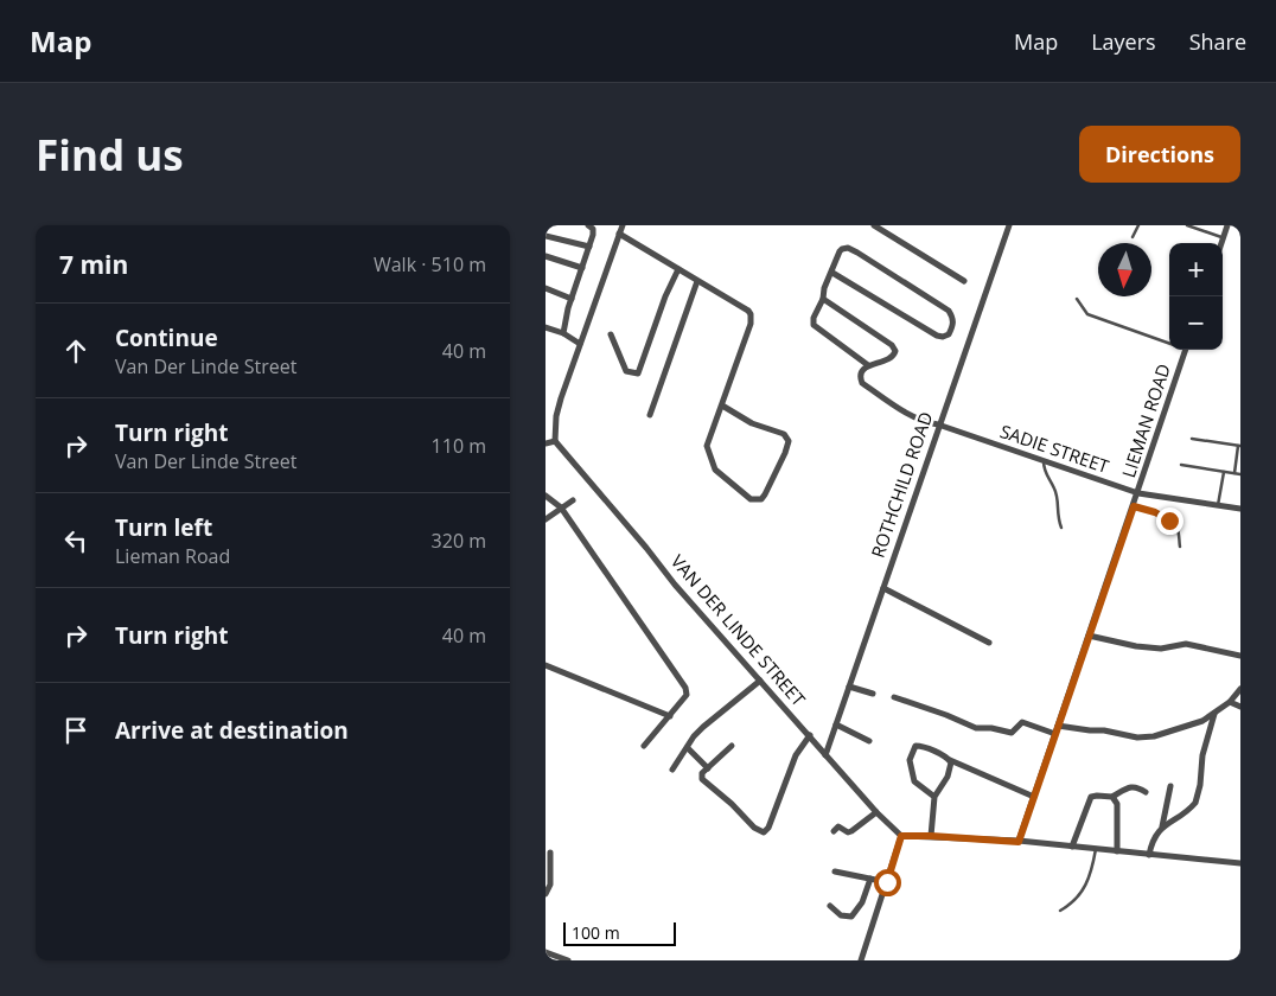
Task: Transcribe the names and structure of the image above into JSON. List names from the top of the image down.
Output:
{
  "streets": {
    "street": [
      "LIEMAN ROAD",
      "SADIE STREET",
      "ROTHCHILD ROAD",
      "VAN DER LINDE STREET"
    ]
  },
  "crossings": [
    ["LIEMAN ROAD", "SADIE STREET"],
    ["SADIE STREET", "ROTHCHILD ROAD"],
    ["ROTHCHILD ROAD", "VAN DER LINDE STREET"]
  ],
  "scale_bar": "100 m",
  "north": "bottom",
  "page": {
    "header": "Map",
    "nav": ["Map", "Layers", "Share"],
    "buttons": "Directions",
    "title": "Find us",
    "heading": ["7 min", "Walk · 510 m"],
    "map_buttons": ["+", "−"],
    "list": [
      ["Continue", "Van Der Linde Street", "40 m"],
      ["Turn right", "Van Der Linde Street", "110 m"],
      ["Turn left", "Lieman Road", "320 m"],
      ["Turn right", "40 m"],
      "Arrive at destination"
    ],
    "scale": "100 m"
  }
}
